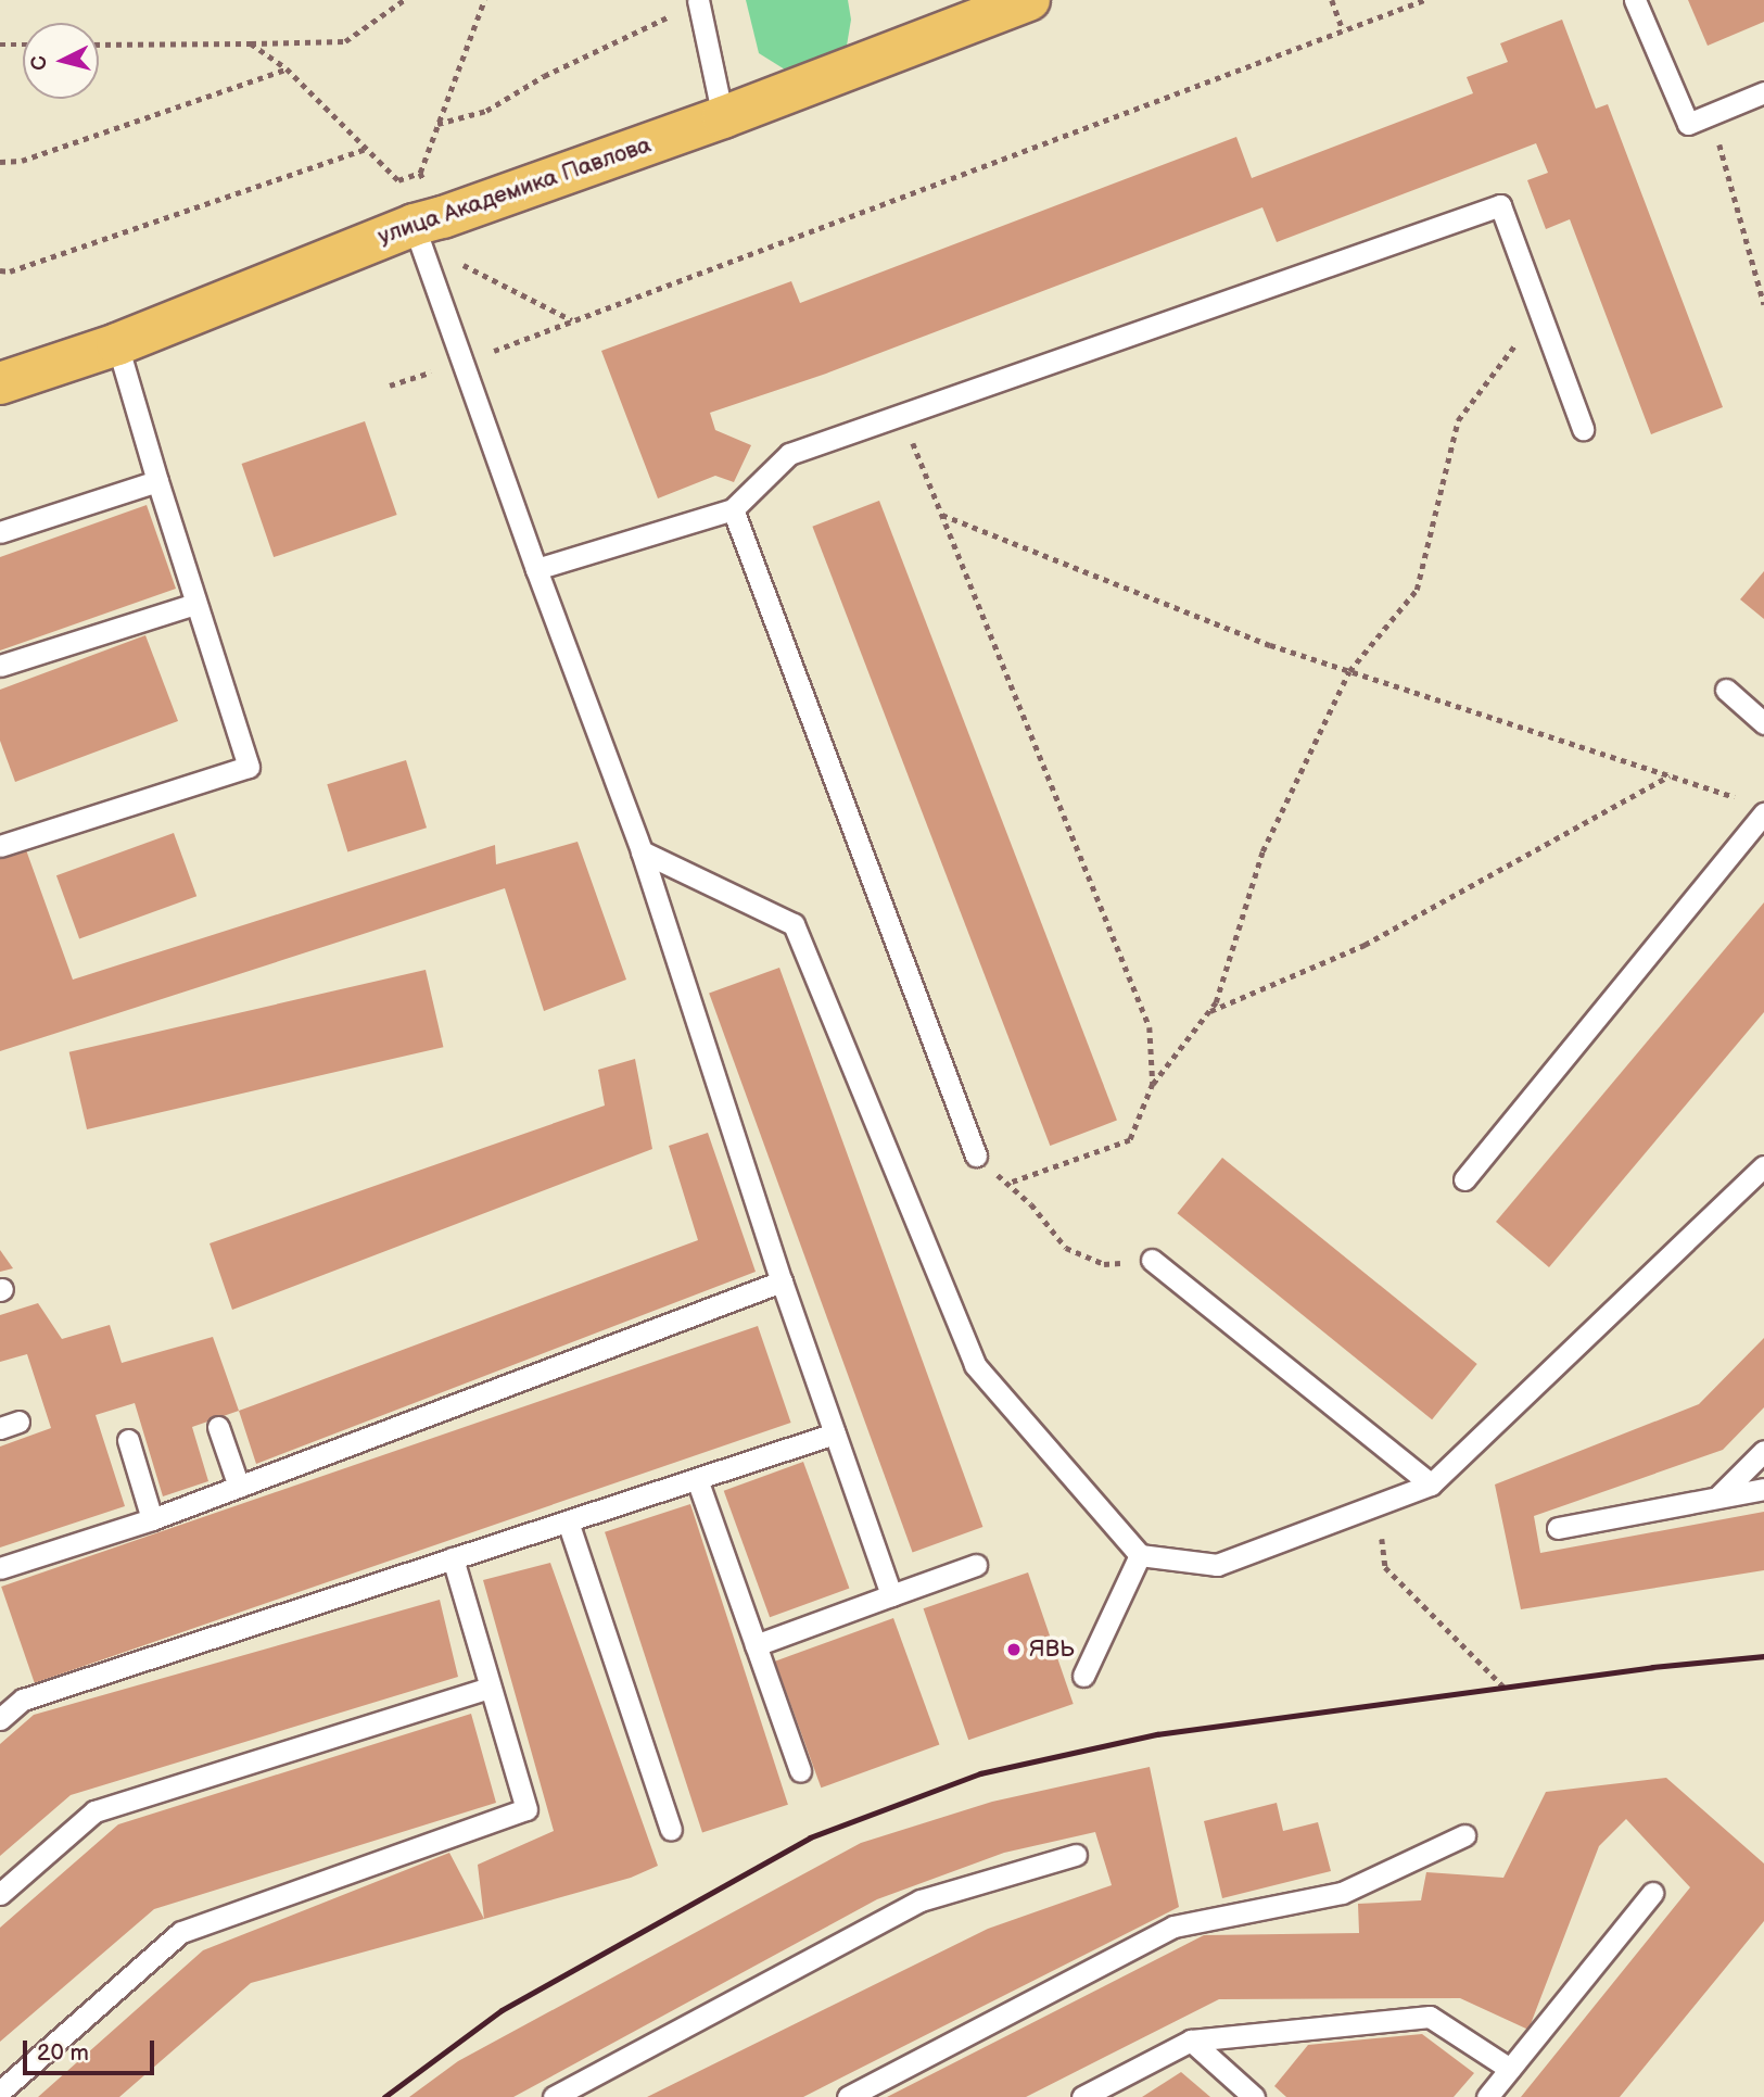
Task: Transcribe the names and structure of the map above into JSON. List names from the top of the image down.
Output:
{
  "streets": {
    "main road": ["улица Академика Павлова"]
  },
  "places": ["ЯВЬ"],
  "scale_bar": "20 m",
  "north": "left"
}
